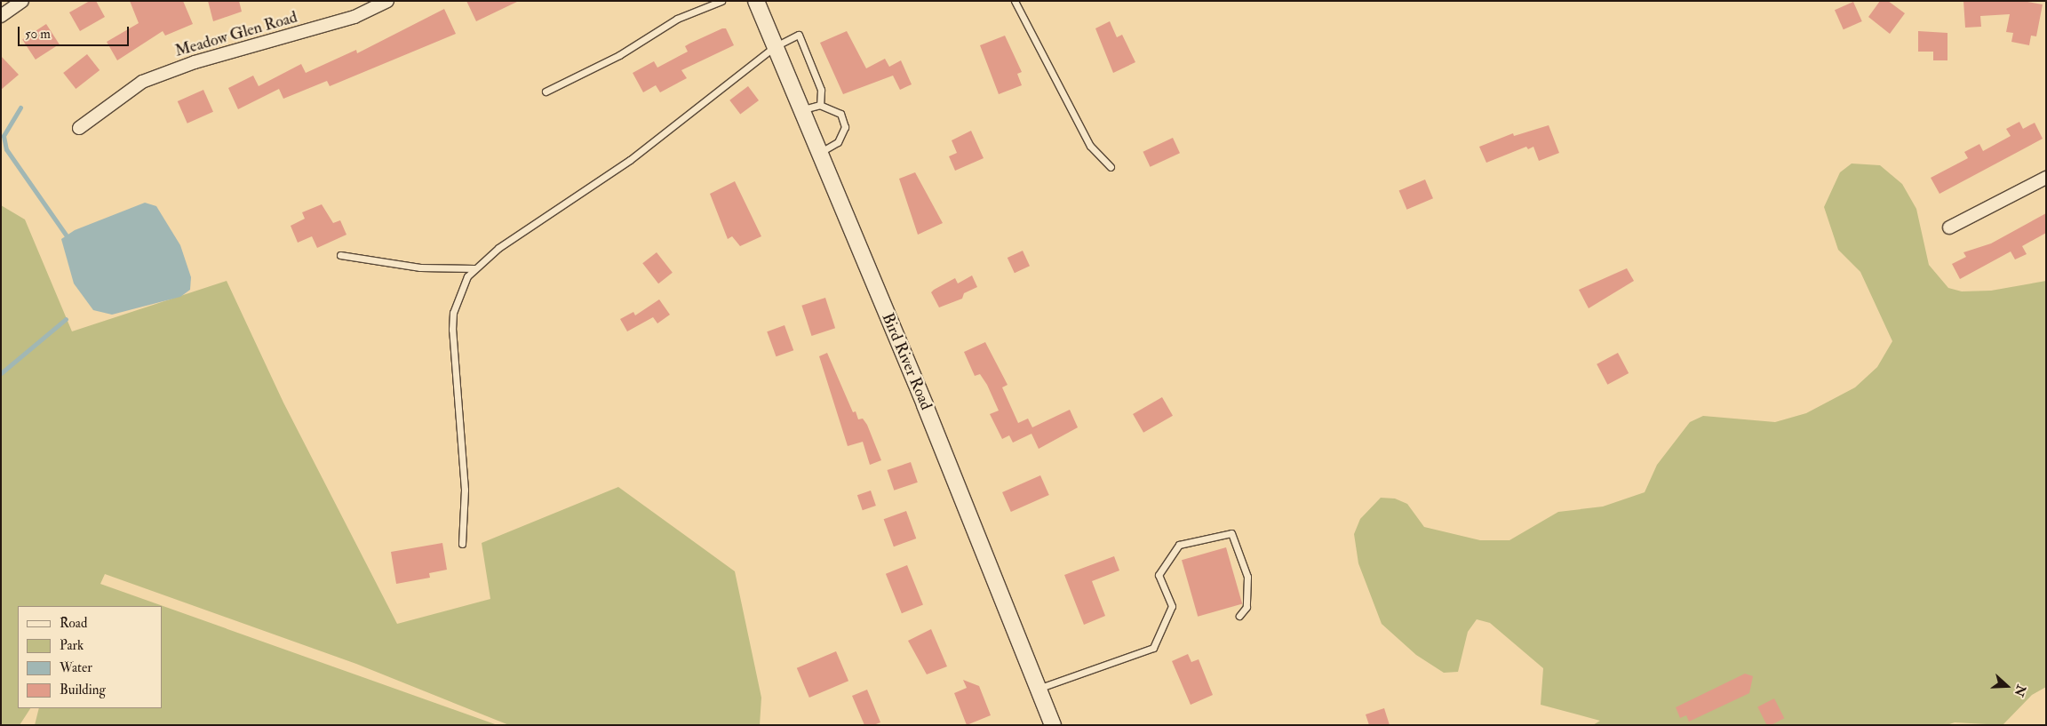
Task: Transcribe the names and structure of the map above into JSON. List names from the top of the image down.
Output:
{
  "streets": {
    "street": ["Meadow Glen Road", "Bird River Road"]
  },
  "legend": [
    "Road",
    "Park",
    "Water",
    "Building"
  ],
  "scale_bar": "50 m",
  "north": "right"
}
